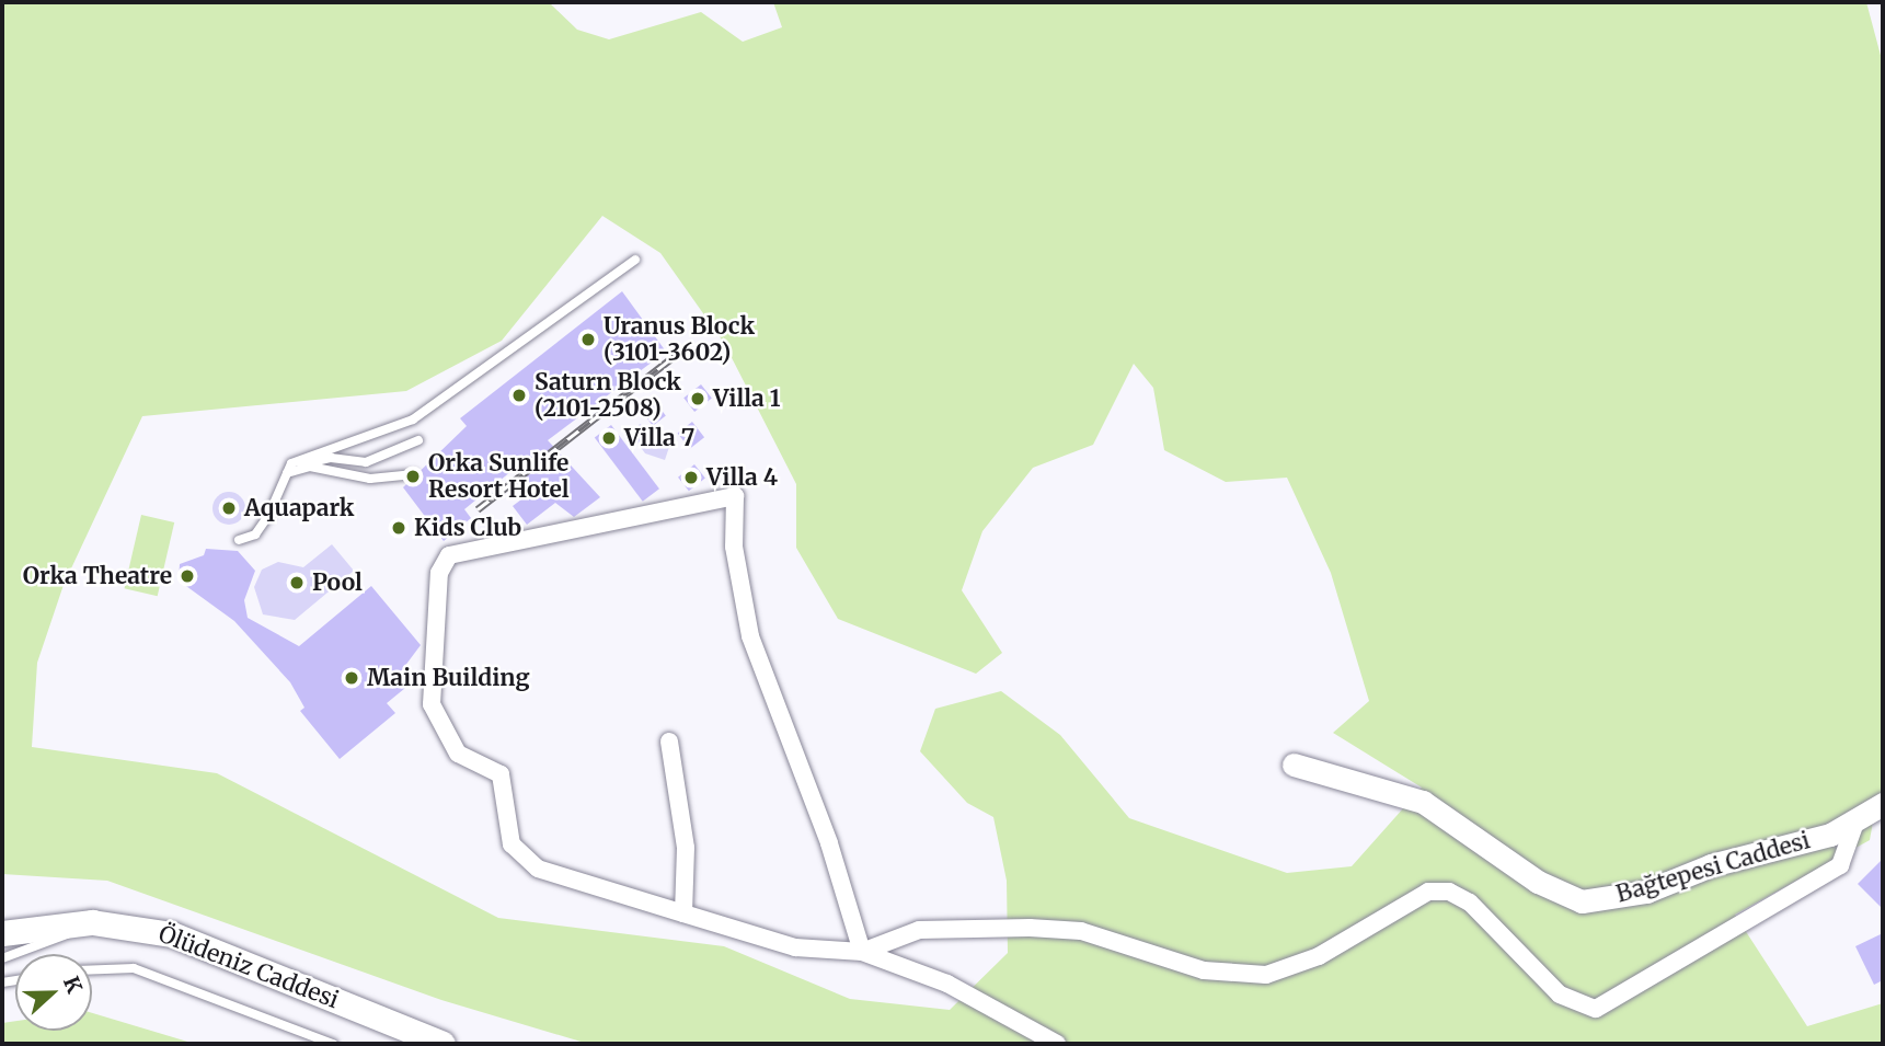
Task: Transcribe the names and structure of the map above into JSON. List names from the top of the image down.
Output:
{
  "streets": {
    "main road": ["Ölüdeniz Caddesi"],
    "street": ["Bağtepesi Caddesi"]
  },
  "places": [
    "Uranus Block (3101-3602)",
    "Saturn Block (2101-2508)",
    "Villa 1",
    "Villa 7",
    "Orka Sunlife Resort Hotel",
    "Villa 4",
    "Aquapark",
    "Kids Club",
    "Orka Theatre",
    "Pool",
    "Main Building"
  ],
  "north": "right"
}
